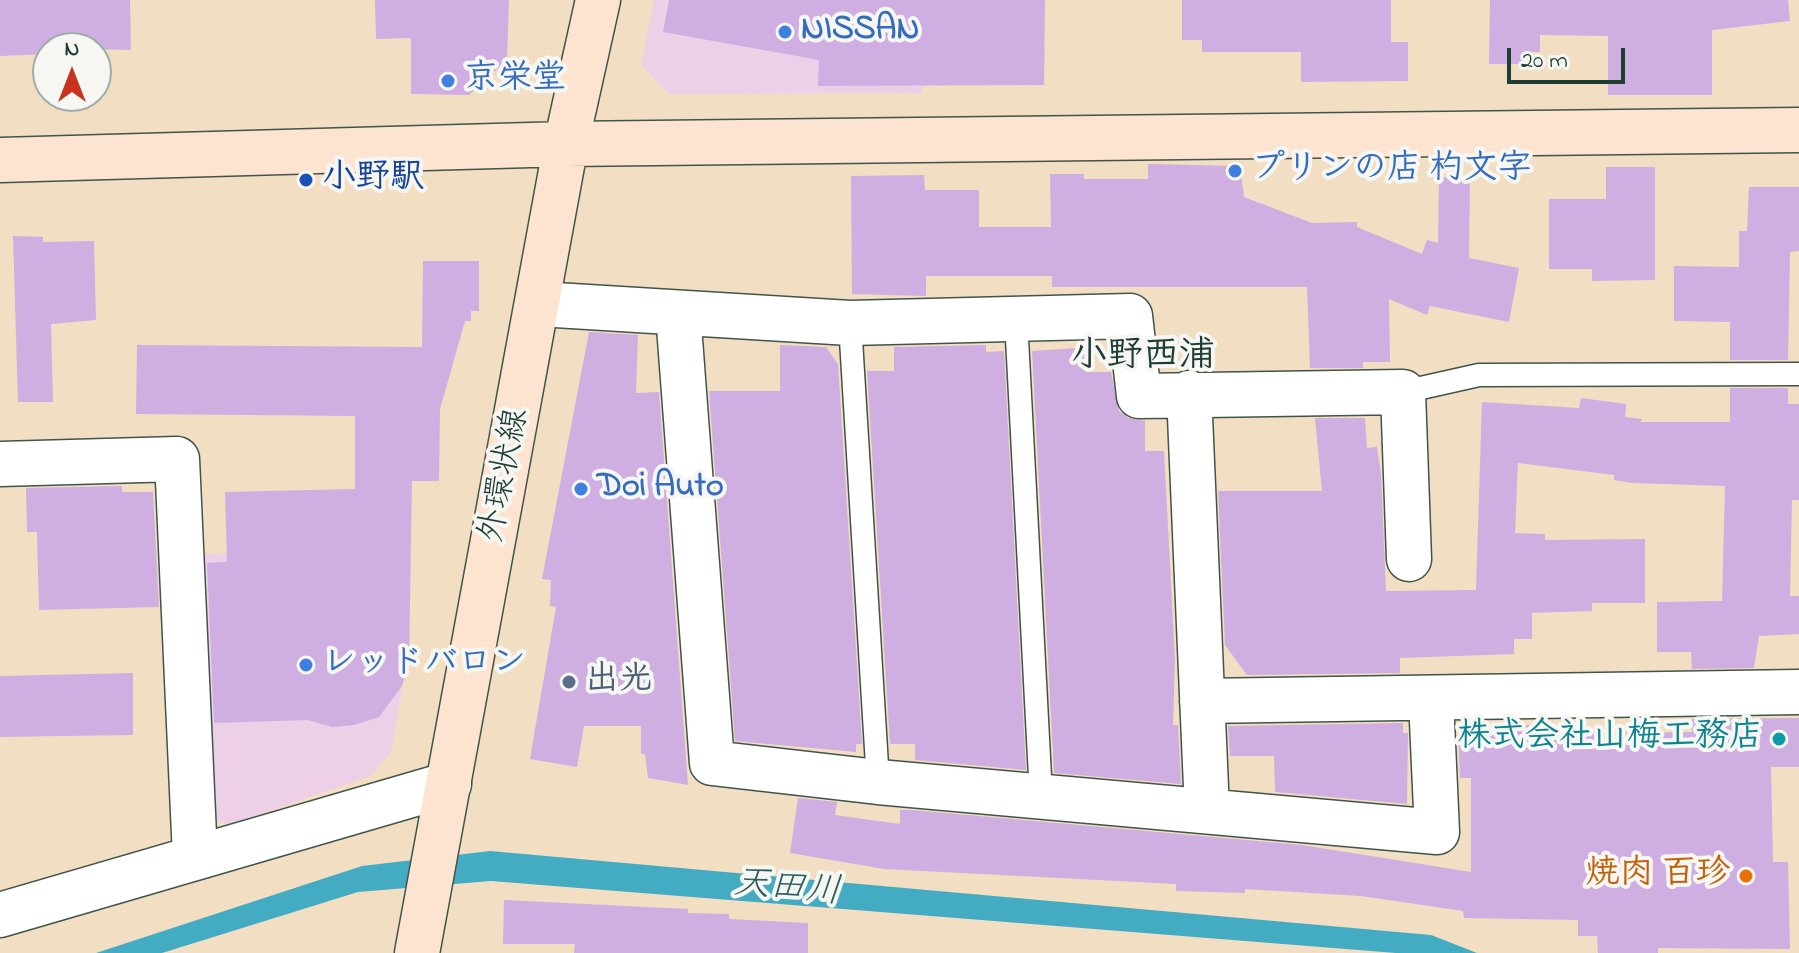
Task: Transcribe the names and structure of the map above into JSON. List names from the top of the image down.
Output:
{
  "streets": {
    "street": ["外環状線"]
  },
  "districts": ["小野西浦"],
  "water": ["天田川"],
  "places": [
    "NISSAN",
    "京栄堂",
    "プリンの店 杓文字",
    "小野駅",
    "Doi Auto",
    "レッドバロン",
    "出光",
    "株式会社山梅工務店",
    "焼肉 百珍"
  ],
  "scale_bar": "20 m",
  "north": "top"
}
